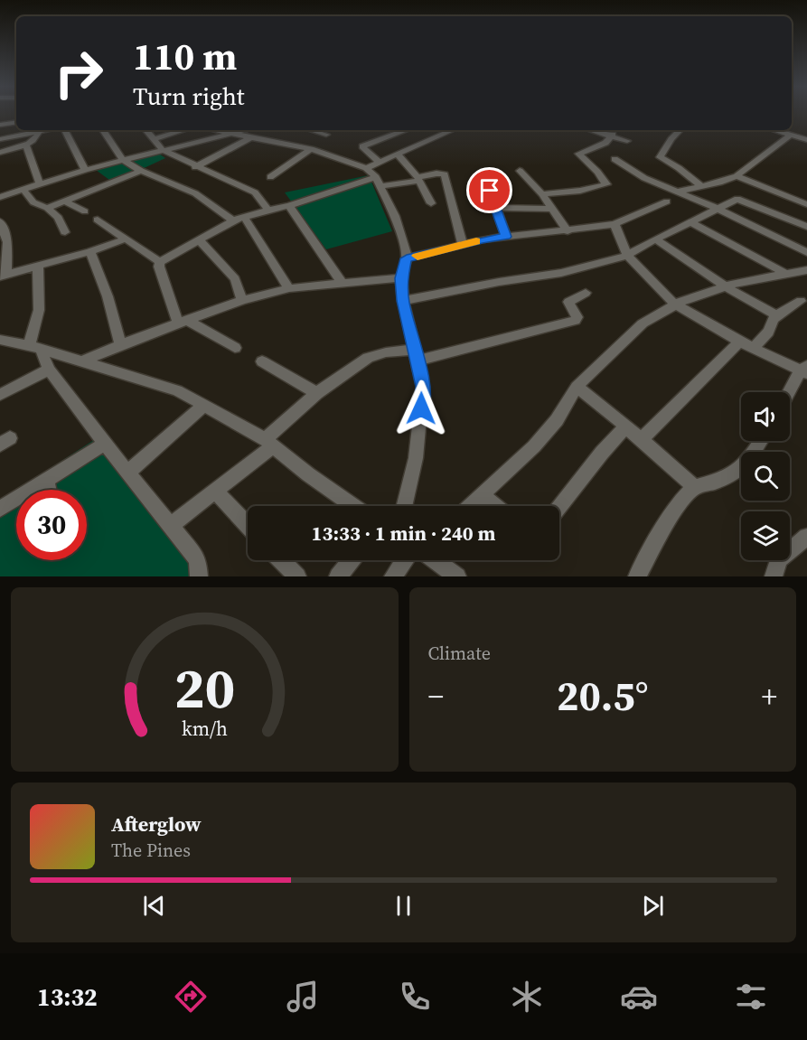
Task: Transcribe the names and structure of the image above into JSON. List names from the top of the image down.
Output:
{
  "page": {
    "turn": ["110 m", "Turn right"],
    "limit": "30",
    "trip": "13:33 · 1 min · 240 m",
    "tile": "Climate",
    "heat": ["−", "20.5°", "+"],
    "song": ["Afterglow", "The Pines"],
    "tabs": "13:32",
    "gauge": ["20", "km/h"]
  }
}
